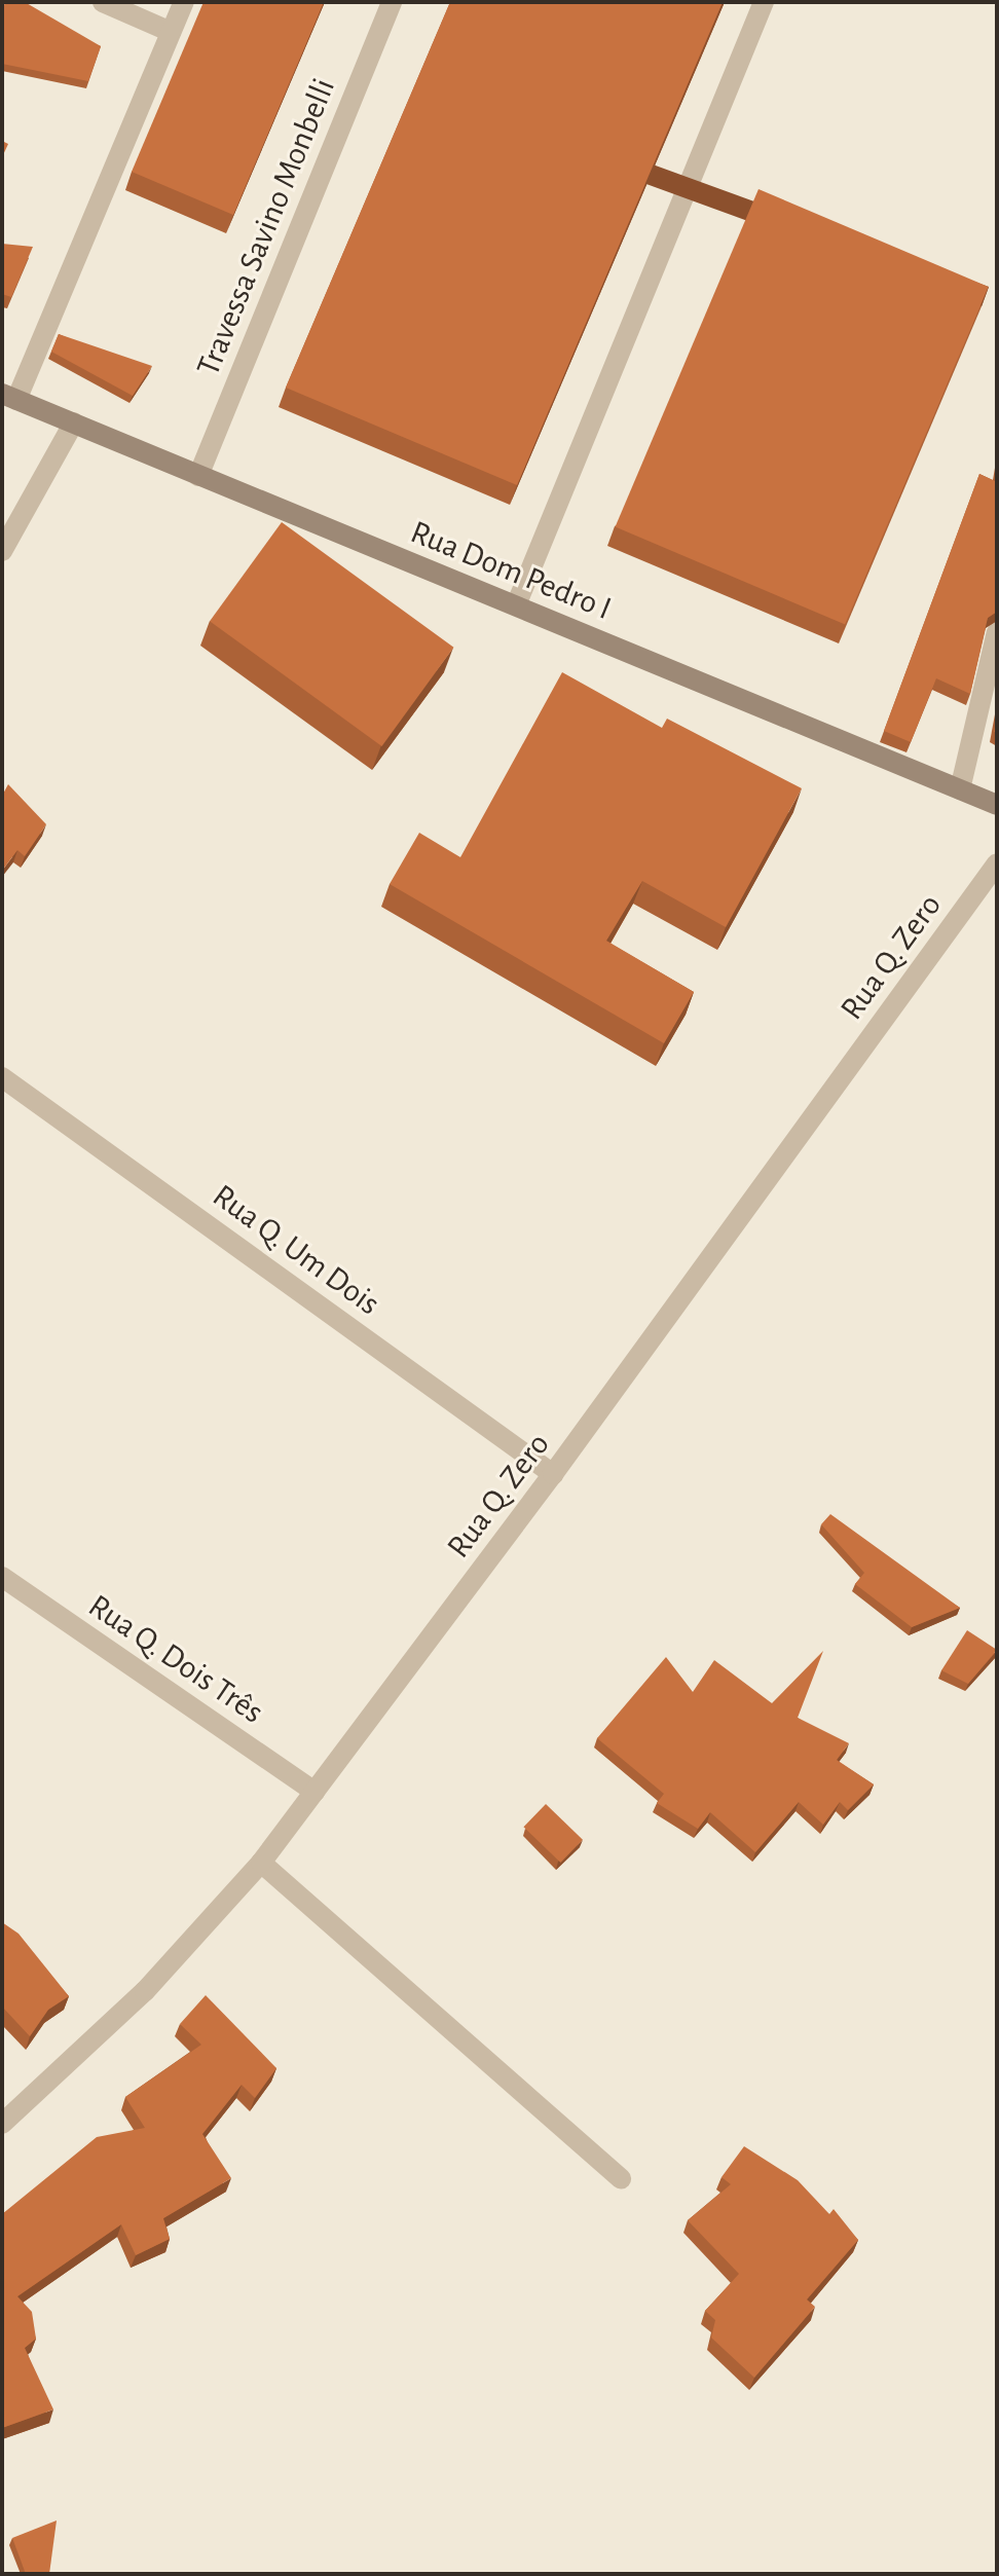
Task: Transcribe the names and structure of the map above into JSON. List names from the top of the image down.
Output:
{
  "streets": {
    "street": [
      "Travessa Savino Monbelli",
      "Rua Dom Pedro I",
      "Rua Q. Zero",
      "Rua Q. Um Dois",
      "Rua Q. Dois Três"
    ]
  },
  "crossings": [
    ["Travessa Savino Monbelli", "Rua Dom Pedro I"],
    ["Rua Q. Zero", "Rua Q. Um Dois"],
    ["Rua Q. Zero", "Rua Q. Dois Três"]
  ]
}
